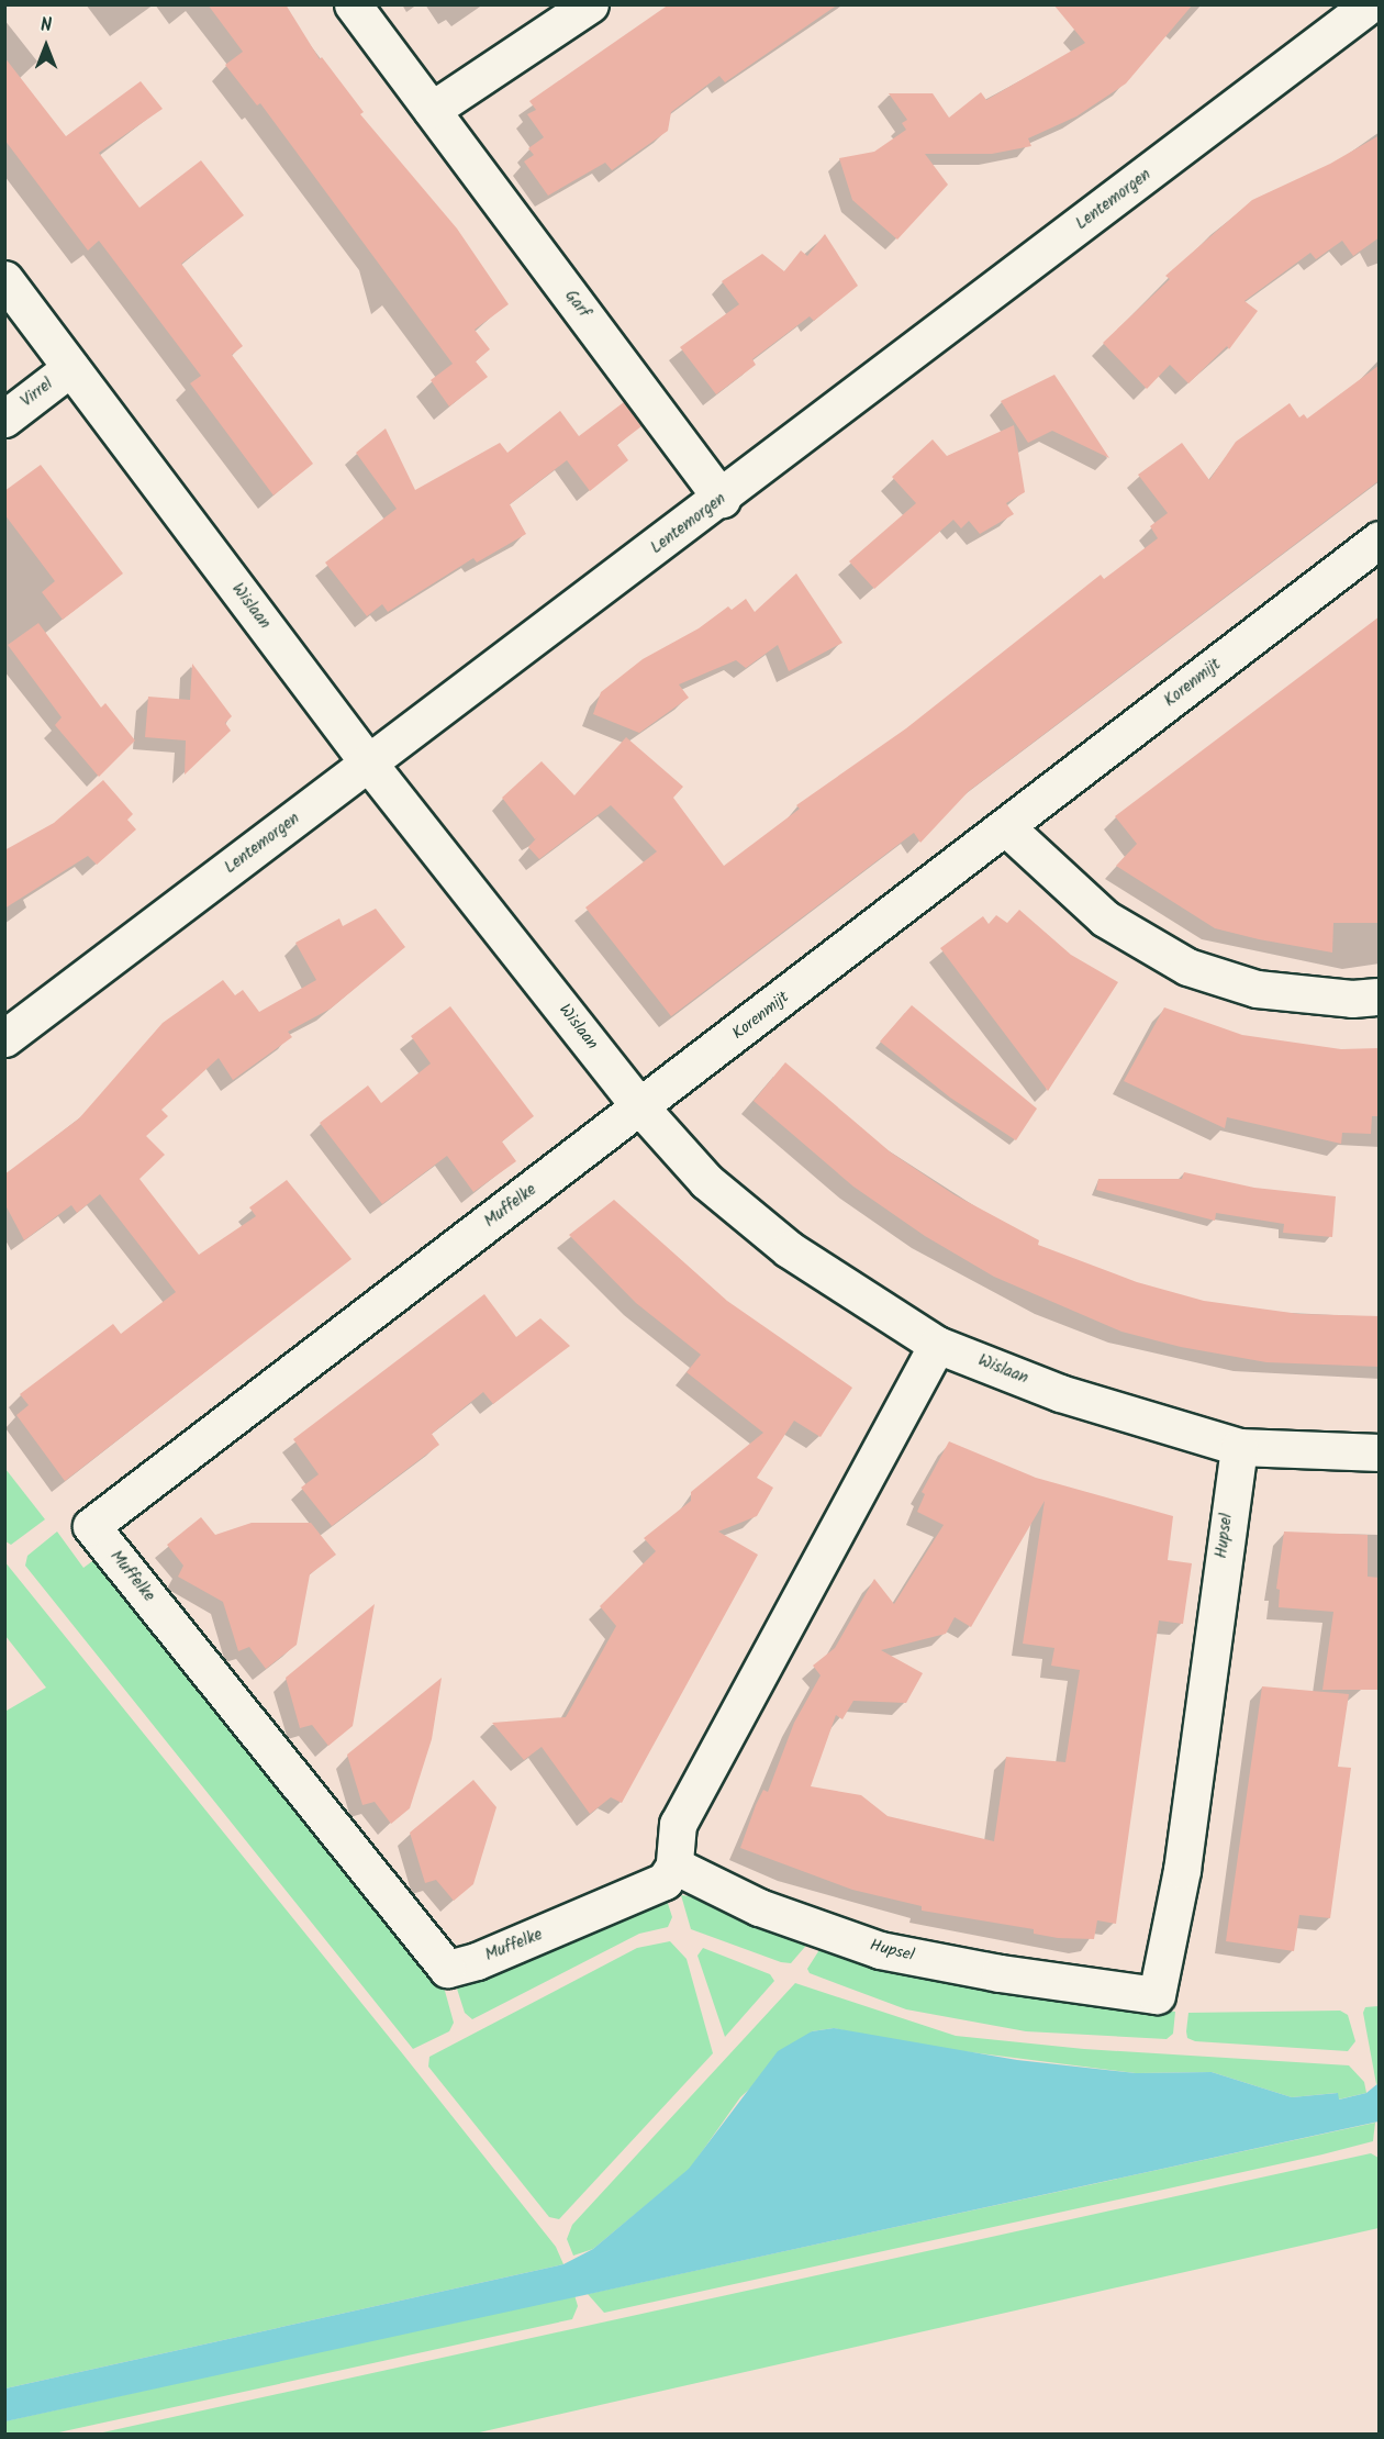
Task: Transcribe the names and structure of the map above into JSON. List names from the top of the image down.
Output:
{
  "streets": {
    "street": [
      "Lentemorgen",
      "Garf",
      "Virrel",
      "Wislaan",
      "Korenmijt",
      "Muffelke",
      "Hupsel"
    ]
  },
  "crossings": [
    ["Lentemorgen", "Garf"],
    ["Lentemorgen", "Wislaan"],
    ["Virrel", "Wislaan"],
    ["Wislaan", "Korenmijt"],
    ["Wislaan", "Muffelke"],
    ["Wislaan", "Hupsel"],
    ["Korenmijt", "Muffelke"],
    ["Muffelke", "Hupsel"]
  ],
  "north": "top"
}
